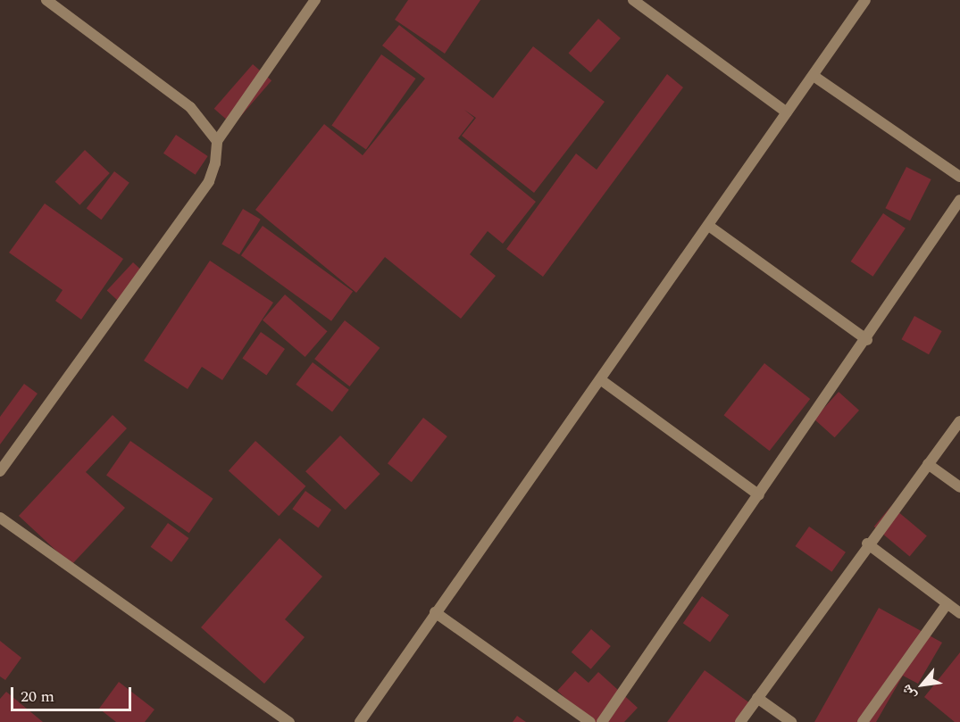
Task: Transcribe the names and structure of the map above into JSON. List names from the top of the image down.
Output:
{
  "scale_bar": "20 m",
  "north": "bottom left"
}
